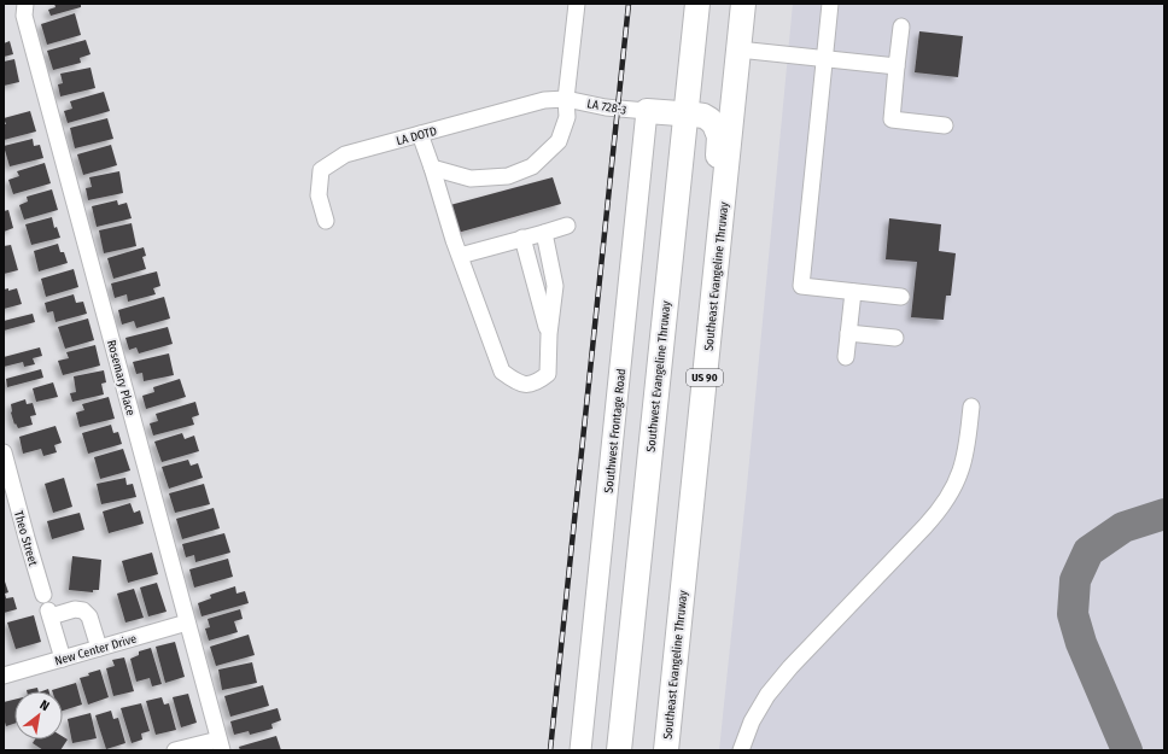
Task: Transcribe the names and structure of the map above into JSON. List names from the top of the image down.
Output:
{
  "streets": {
    "highway": ["Southeast Evangeline Thruway", "Southwest Evangeline Thruway", "US 90"],
    "main road": ["Southwest Frontage Road"],
    "street": [
      "LA 728-3",
      "LA DOTD",
      "Rosemary Place",
      "Theo Street",
      "New Center Drive"
    ]
  },
  "crossings": [
    ["LA 728-3", "LA DOTD"],
    ["LA 728-3", "Southwest Frontage Road"],
    ["Rosemary Place", "New Center Drive"]
  ],
  "north": "top right"
}
